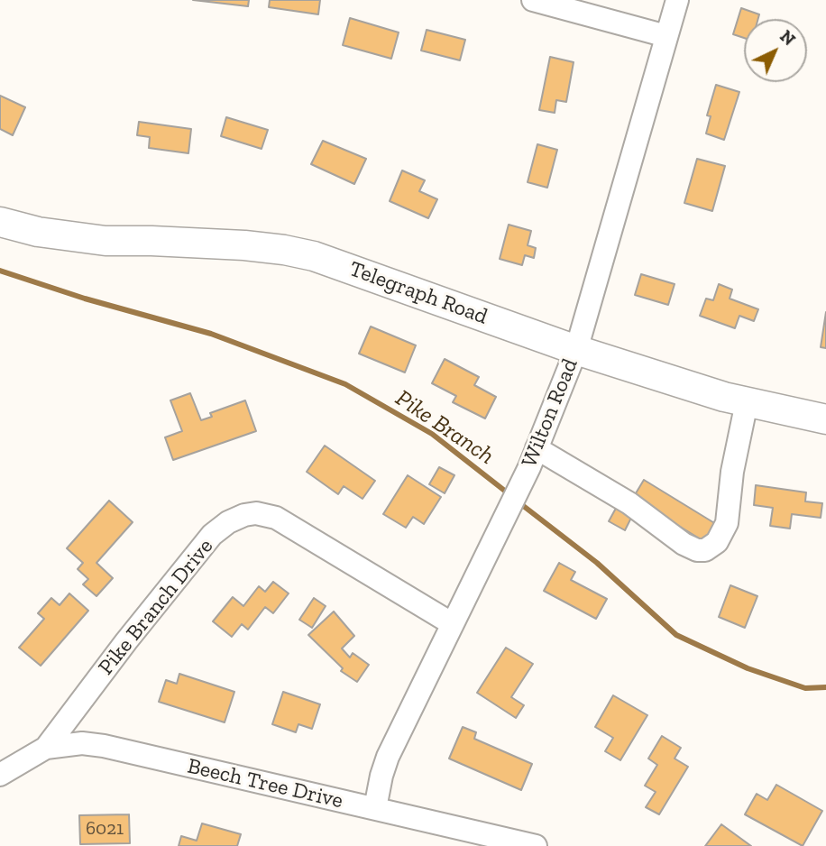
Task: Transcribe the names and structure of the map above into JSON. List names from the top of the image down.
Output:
{
  "streets": {
    "main road": ["Telegraph Road"],
    "street": ["Wilton Road", "Pike Branch Drive", "Beech Tree Drive"]
  },
  "crossings": [
    ["Telegraph Road", "Wilton Road"],
    ["Wilton Road", "Pike Branch Drive"],
    ["Wilton Road", "Beech Tree Drive"],
    ["Pike Branch Drive", "Beech Tree Drive"]
  ],
  "water": ["Pike Branch"],
  "house_numbers": ["6021"],
  "north": "top right"
}
